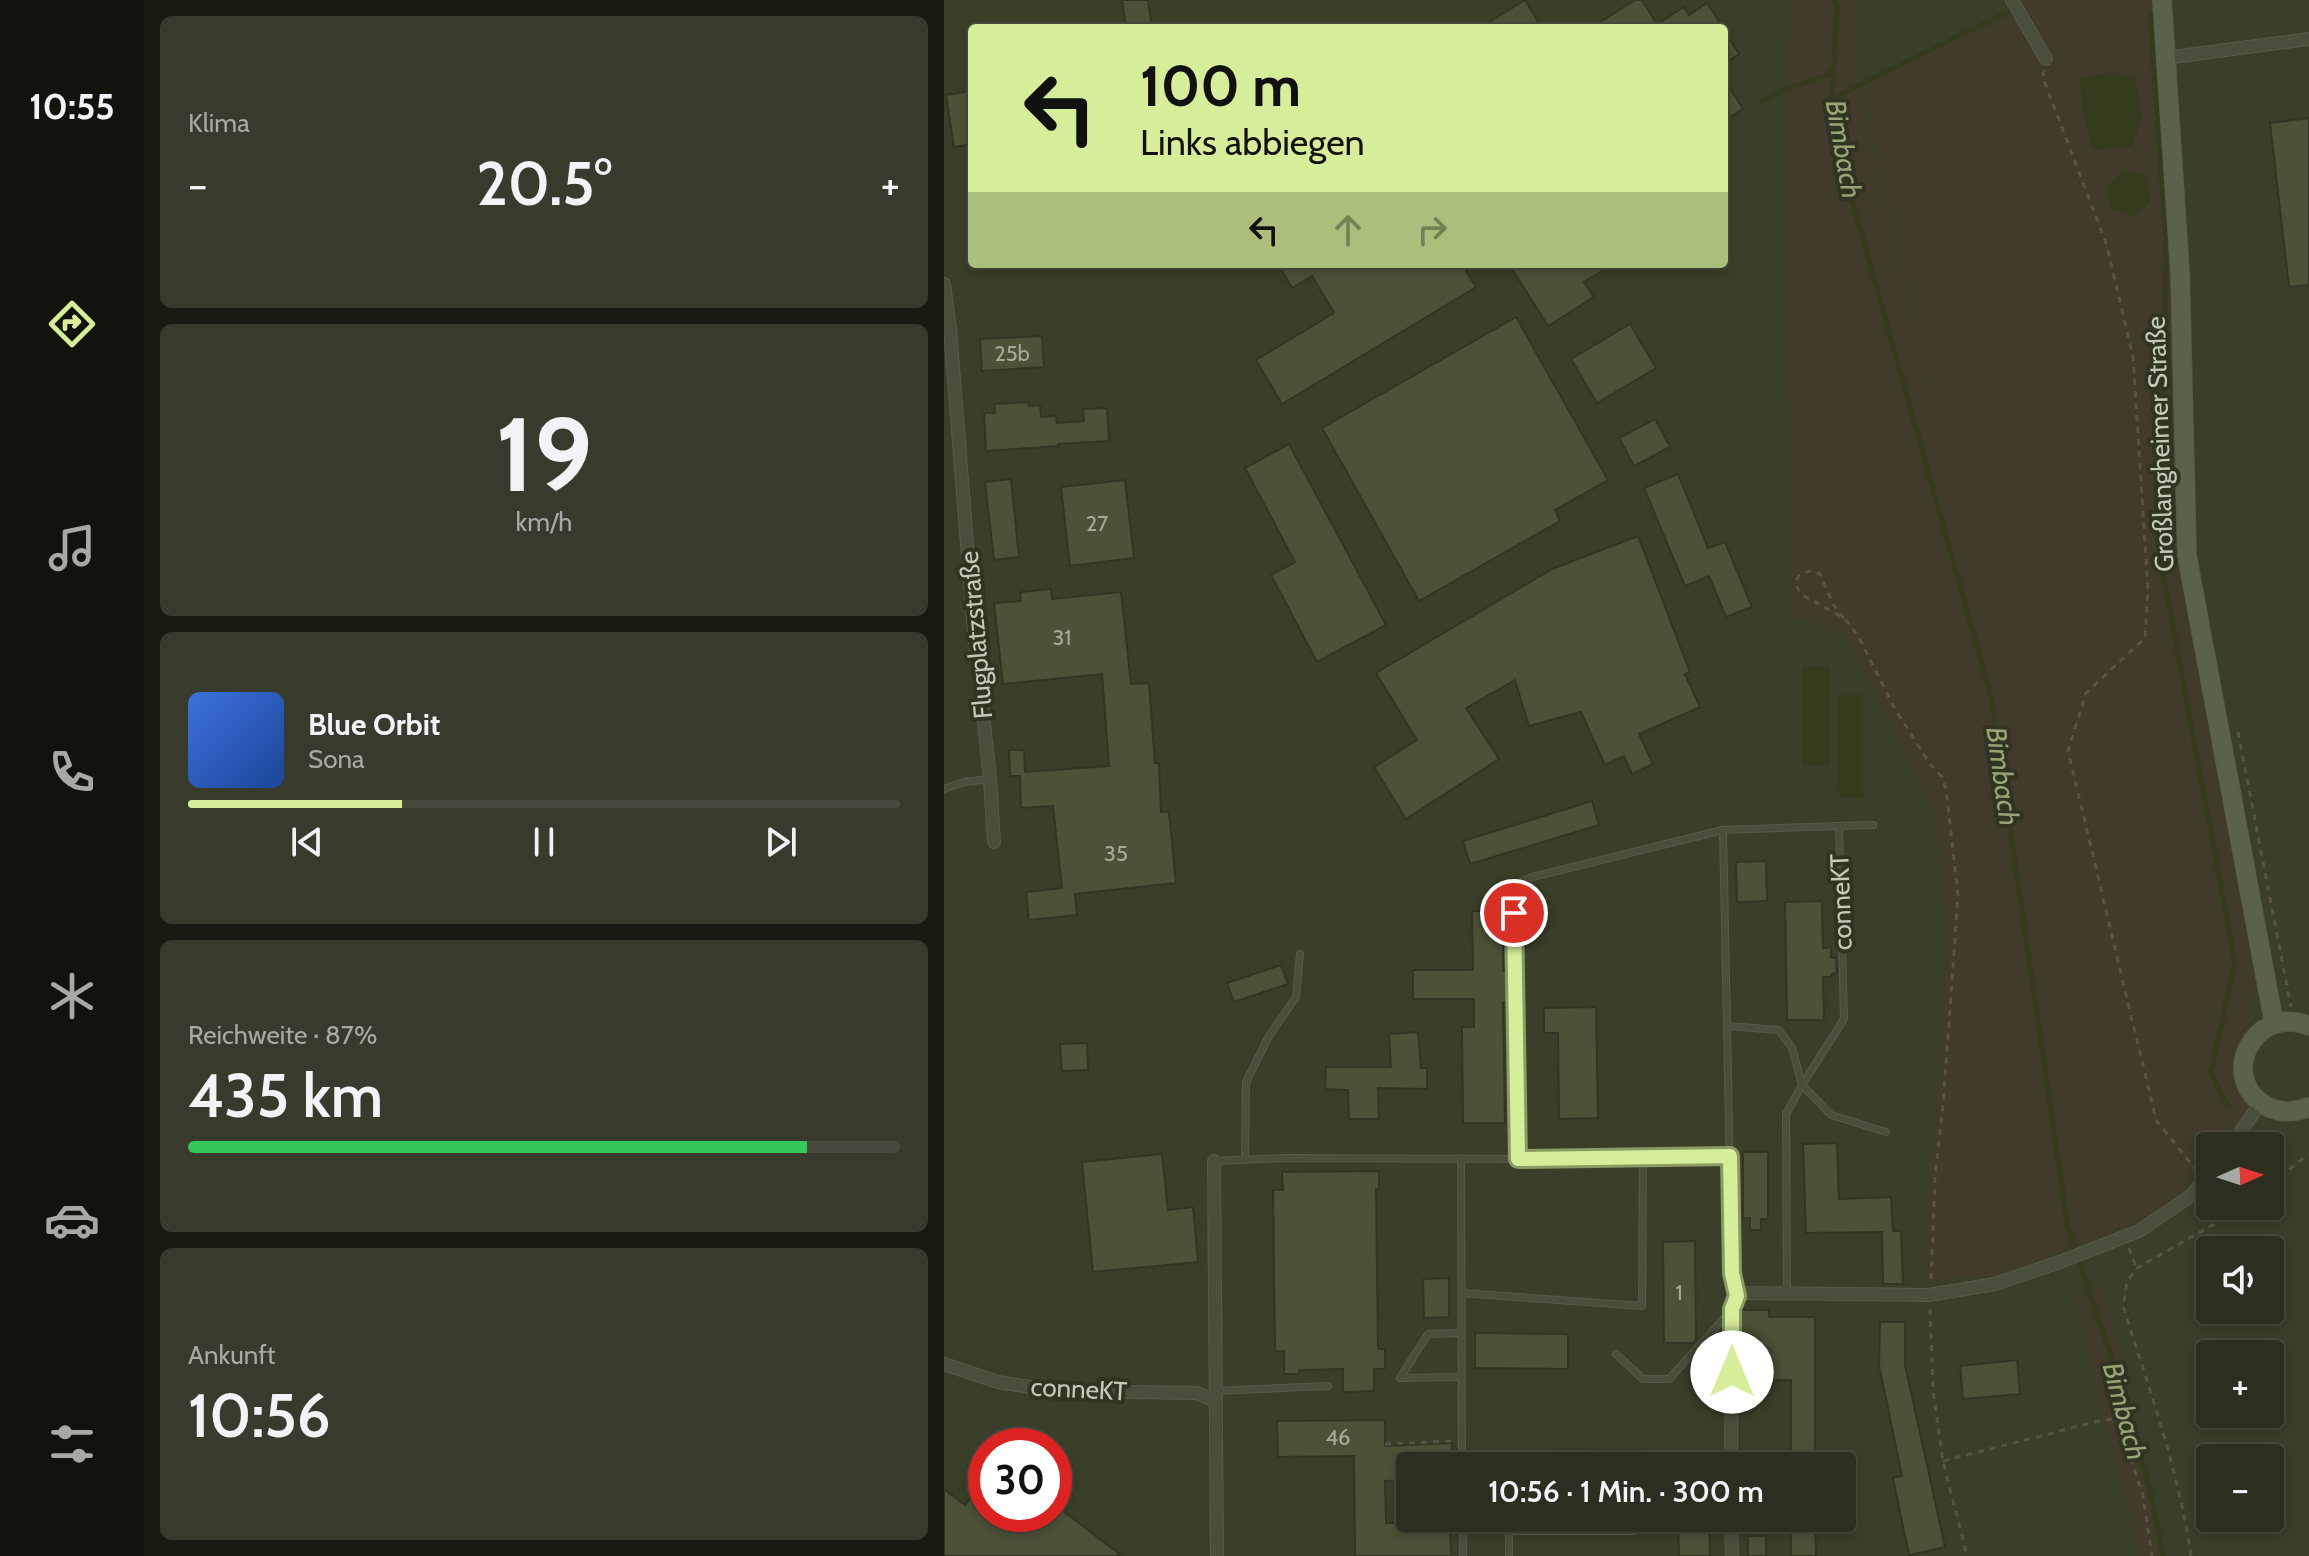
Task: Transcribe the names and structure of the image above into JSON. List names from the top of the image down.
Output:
{
  "streets": {
    "main road": ["Großlangheimer Straße"],
    "street": ["Flugplatzstraße", "conneKT"]
  },
  "water": ["Bimbach"],
  "house_numbers": [
    "25b",
    "27",
    "31",
    "35",
    "1",
    "46"
  ],
  "north": "right",
  "page": {
    "tabs": "10:55",
    "tile": [
      "Klima",
      ["19", "km/h"],
      ["Reichweite · 87%", "435 km"],
      ["Ankunft", "10:56"]
    ],
    "turn": ["100 m", "Links abbiegen"],
    "heat": ["−", "20.5°", "+"],
    "song": ["Blue Orbit", "Sona"],
    "map_buttons": ["+", "−"],
    "limit": "30",
    "trip": "10:56 · 1 Min. · 300 m"
  }
}
